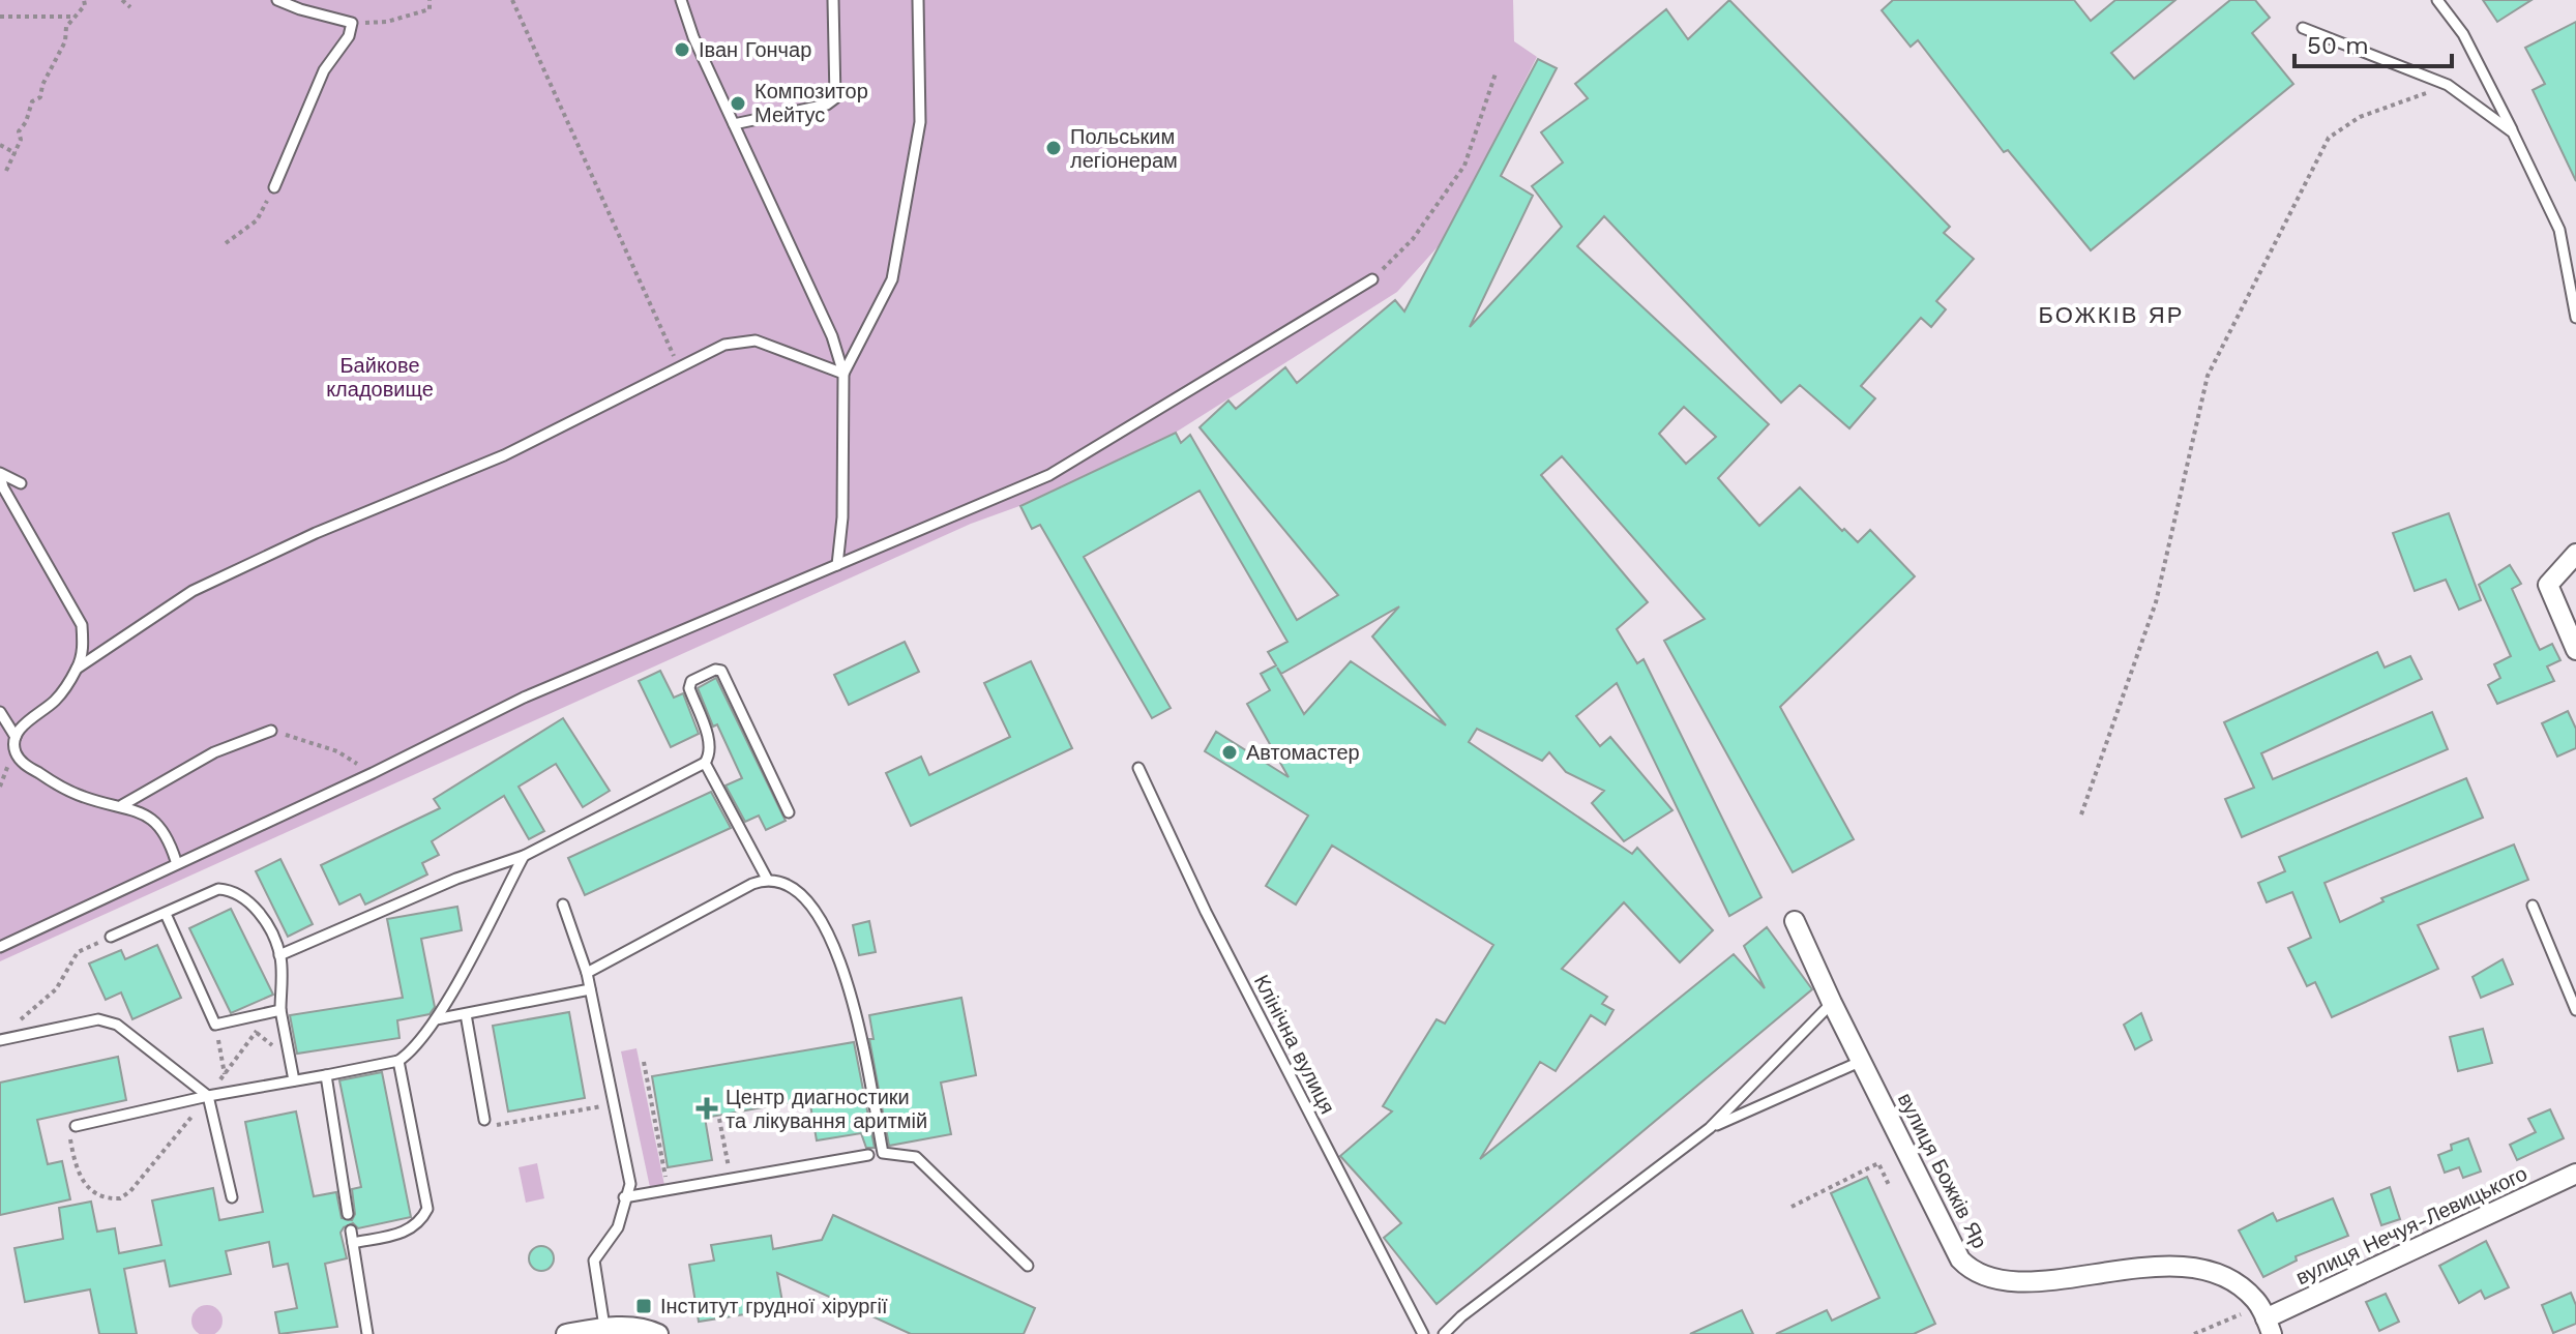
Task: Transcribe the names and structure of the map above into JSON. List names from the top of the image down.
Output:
{
  "streets": {
    "street": ["вулиця Божків Яр", "вулиця Нечуя-Левицького"],
    "lane": ["Клінічна вулиця"]
  },
  "crossings": [
    ["вулиця Божків Яр", "вулиця Нечуя-Левицького"]
  ],
  "districts": ["БОЖКІВ ЯР"],
  "parks": ["Байкове кладовище"],
  "places": {
    "other": [
      "Іван Гончар",
      "Композитор Мейтус",
      "Польським легіонерам",
      "Автомастер"
    ],
    "health": ["Центр диагностики та лікування аритмій"],
    "transit": ["Інститут грудної хірургії"]
  },
  "scale_bar": "50 m"
}
